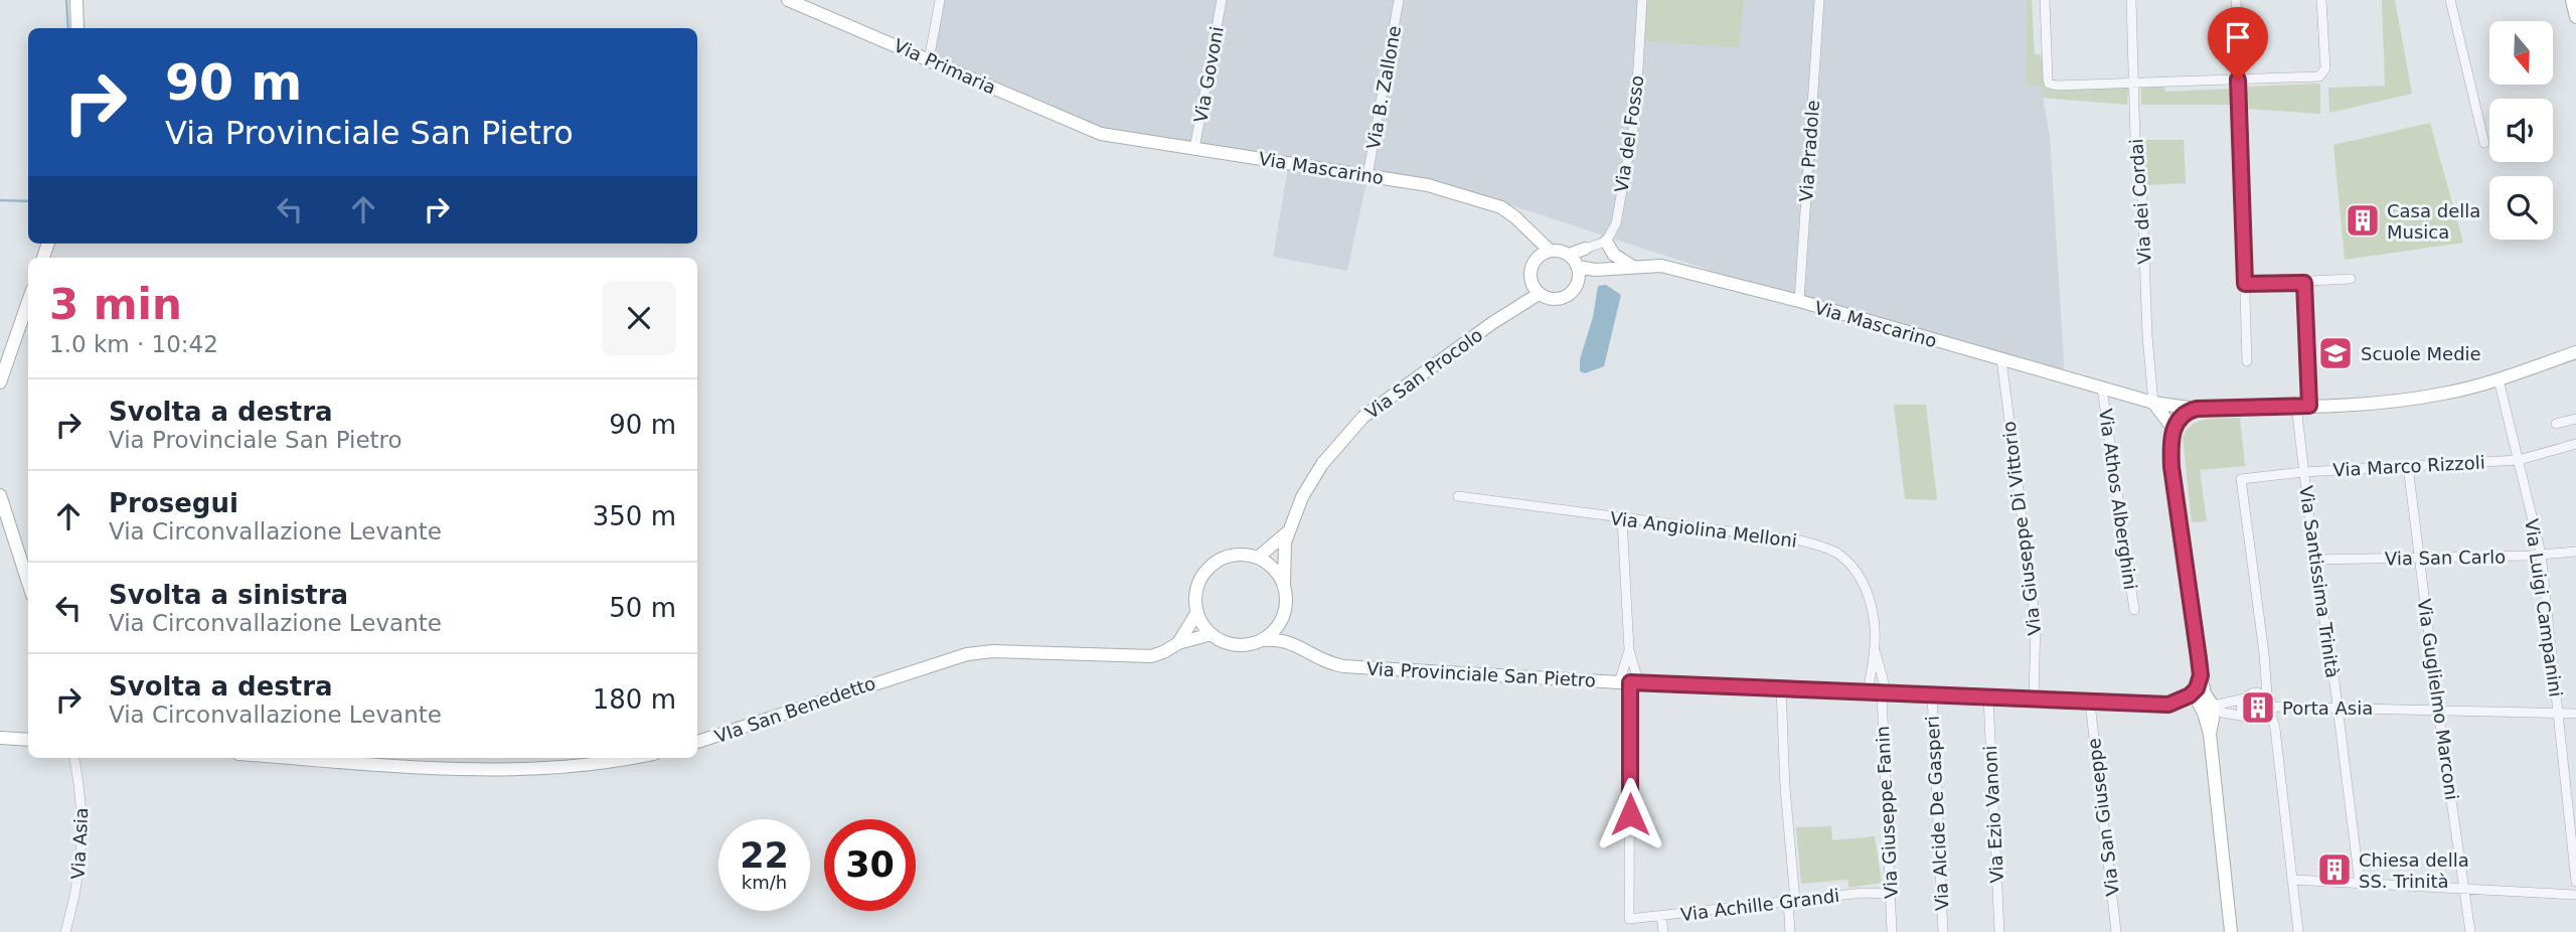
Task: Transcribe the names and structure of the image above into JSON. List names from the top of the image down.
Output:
{
  "streets": {
    "main road": [
      "Via Primaria",
      "Via Mascarino",
      "Via San Procolo",
      "Via Provinciale San Pietro",
      "VIa San Benedetto"
    ],
    "street": [
      "Via Govoni",
      "Via B. Zallone",
      "Via del Fosso",
      "Via Pradole",
      "Via dei Cordai",
      "Via Marco Rizzoli",
      "Via Athos Alberghini",
      "Via Giuseppe Di Vittorio",
      "Via Angiolina Melloni",
      "Via San Carlo",
      "Via Santissima Trinità",
      "Via Luigi Campanini",
      "Via Guglielmo Marconi",
      "Via Giuseppe Fanin",
      "Via Alcide De Gasperi",
      "Via Ezio Vanoni",
      "Via San Giuseppe",
      "Via Asia",
      "Via Achille Grandi"
    ]
  },
  "crossings": [
    ["Via Primaria", "Via Mascarino"],
    ["Via Govoni", "Via Mascarino"],
    ["Via B. Zallone", "Via Mascarino"],
    ["Via Pradole", "Via Mascarino"],
    ["Via Mascarino", "Via dei Cordai"],
    ["Via Mascarino", "Via San Procolo"],
    ["Via Mascarino", "Via Athos Alberghini"],
    ["Via Mascarino", "Via Giuseppe Di Vittorio"],
    ["Via Mascarino", "Via Santissima Trinità"],
    ["Via Mascarino", "Via Luigi Campanini"],
    ["Via Marco Rizzoli", "Via Santissima Trinità"],
    ["Via Marco Rizzoli", "Via Luigi Campanini"],
    ["Via Marco Rizzoli", "Via Guglielmo Marconi"],
    ["Via Giuseppe Di Vittorio", "Via Provinciale San Pietro"],
    ["Via Angiolina Melloni", "Via Provinciale San Pietro"],
    ["Via Angiolina Melloni", "Via Giuseppe Fanin"],
    ["Via San Carlo", "Via Santissima Trinità"],
    ["Via San Carlo", "Via Luigi Campanini"],
    ["Via San Carlo", "Via Guglielmo Marconi"],
    ["Via Provinciale San Pietro", "Via Giuseppe Fanin"],
    ["Via Provinciale San Pietro", "Via Alcide De Gasperi"],
    ["Via Provinciale San Pietro", "Via Ezio Vanoni"],
    ["Via Provinciale San Pietro", "Via San Giuseppe"],
    ["Via Provinciale San Pietro", "Via Achille Grandi"],
    ["Via Giuseppe Fanin", "Via Achille Grandi"]
  ],
  "places": {
    "building": ["Casa della Musica", "Porta Asia", "Chiesa della SS. Trinità"],
    "school or university": ["Scuole Medie"]
  },
  "north": "bottom",
  "page": {
    "turn": ["90 m", "Via Provinciale San Pietro"],
    "heading": ["3 min", "1.0 km · 10:42"],
    "list": [
      {
        "name": "Svolta a destra",
        "note": "Via Provinciale San Pietro",
        "value": "90 m"
      },
      {
        "name": "Prosegui",
        "note": "Via Circonvallazione Levante",
        "value": "350 m"
      },
      {
        "name": "Svolta a sinistra",
        "note": "Via Circonvallazione Levante",
        "value": "50 m"
      },
      {
        "name": "Svolta a destra",
        "note": "Via Circonvallazione Levante",
        "value": "180 m"
      }
    ],
    "speed": "22 km/h",
    "limit": "30"
  }
}
